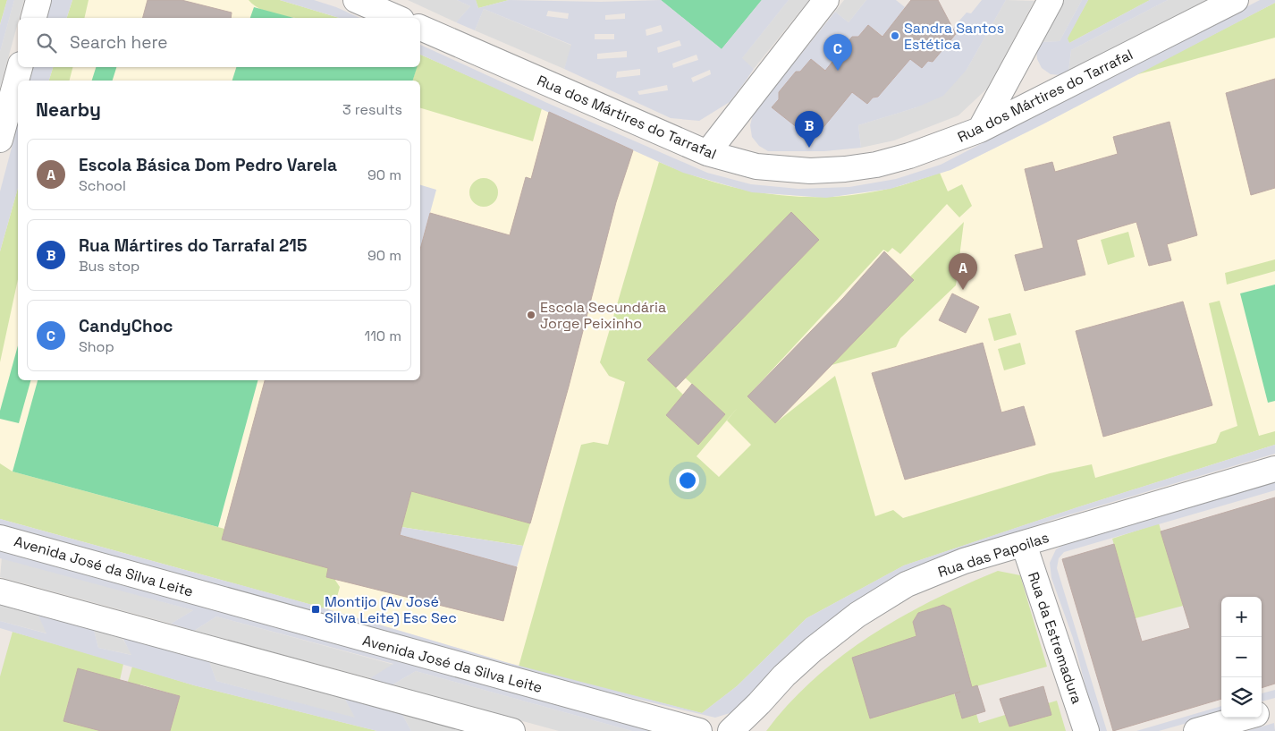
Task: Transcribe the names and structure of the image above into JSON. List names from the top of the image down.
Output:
{
  "streets": {
    "street": [
      "Rua dos Mártires do Tarrafal",
      "Rua das Papoilas",
      "Avenida José da Silva Leite",
      "Rua da Estremadura"
    ]
  },
  "crossings": [
    ["Rua das Papoilas", "Rua da Estremadura"]
  ],
  "places": {
    "other": ["Sandra Santos Estética", "Escola Secundária Jorge Peixinho"],
    "transit": ["Montijo (Av José Silva Leite) Esc Sec"]
  },
  "page": {
    "search": "Search here",
    "pins": ["C", "B", "A"],
    "heading": ["Nearby", "3 results"],
    "list": [
      {
        "mark": "A",
        "name": "Escola Básica Dom Pedro Varela",
        "note": "School",
        "value": "90 m"
      },
      {
        "mark": "B",
        "name": "Rua Mártires do Tarrafal 215",
        "note": "Bus stop",
        "value": "90 m"
      },
      {
        "mark": "C",
        "name": "CandyChoc",
        "note": "Shop",
        "value": "110 m"
      }
    ],
    "map_buttons": ["+", "−"]
  }
}
